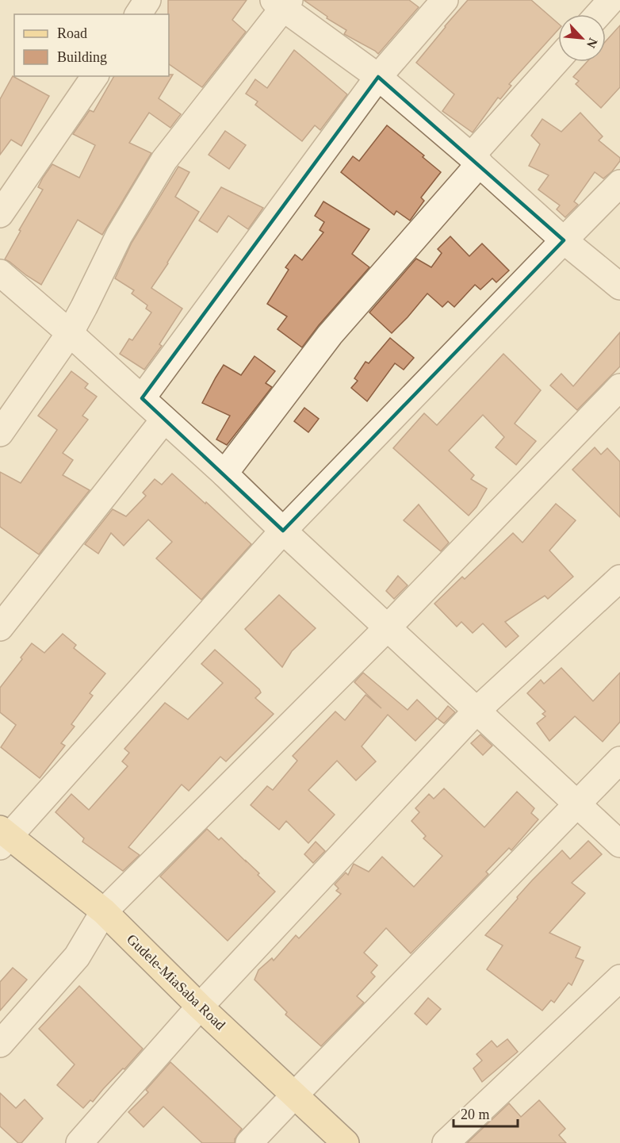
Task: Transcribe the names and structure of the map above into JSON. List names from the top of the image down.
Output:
{
  "streets": {
    "main road": ["Gudele-MiaSaba Road"]
  },
  "legend": ["Road", "Building"],
  "scale_bar": "20 m",
  "north": "bottom right"
}
